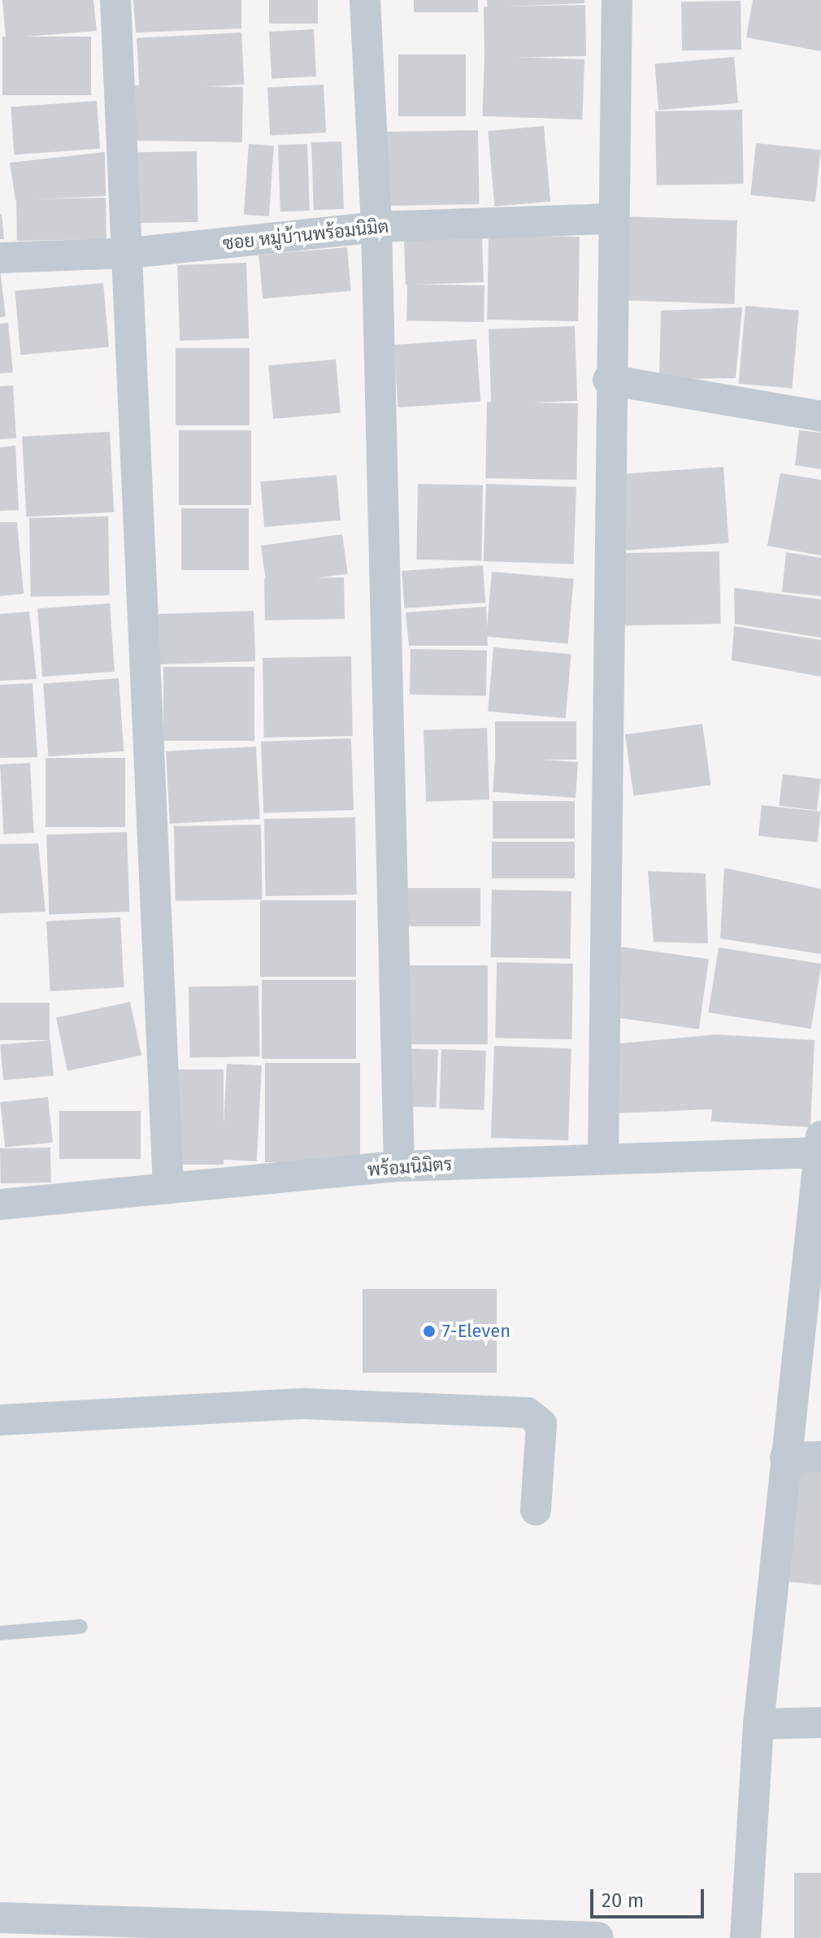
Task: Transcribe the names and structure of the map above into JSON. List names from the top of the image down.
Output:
{
  "streets": {
    "street": ["ซอย หมู่บ้านพร้อมนิมิต", "พร้อมนิมิตร"]
  },
  "places": ["7-Eleven"],
  "scale_bar": "20 m"
}
